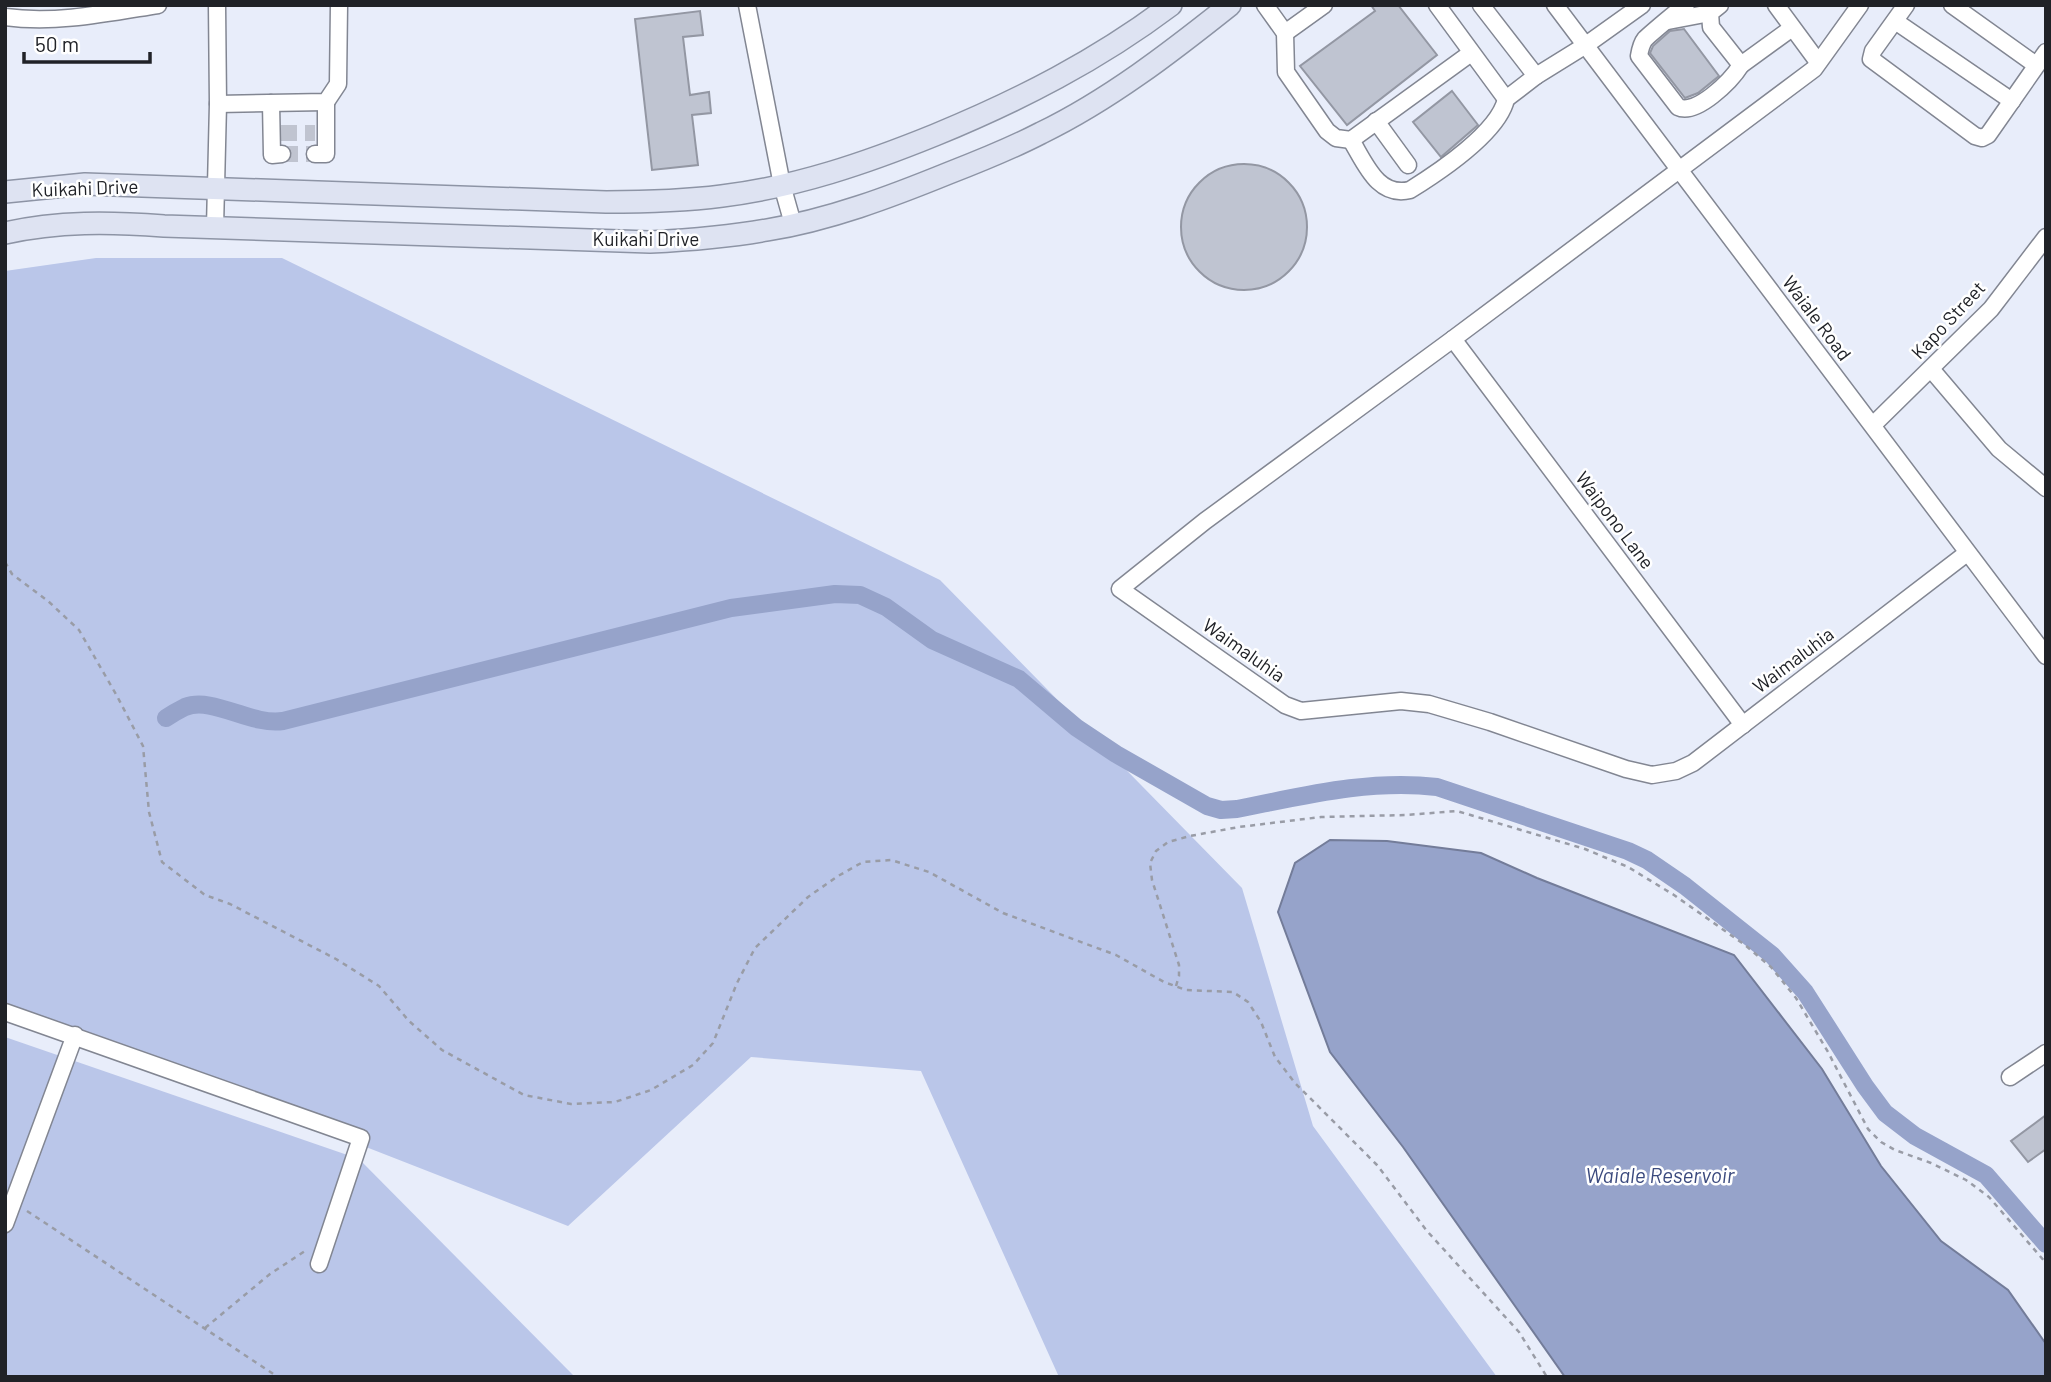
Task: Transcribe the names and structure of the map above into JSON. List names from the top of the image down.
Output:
{
  "streets": {
    "main road": ["Kuikahi Drive"],
    "street": [
      "Waiale Road",
      "Kapo Street",
      "Waipono Lane",
      "Waimaluhia"
    ]
  },
  "crossings": [
    ["Waiale Road", "Kapo Street"],
    ["Waiale Road", "Waimaluhia"],
    ["Waipono Lane", "Waimaluhia"]
  ],
  "water": ["Waiale Reservoir"],
  "scale_bar": "50 m"
}
